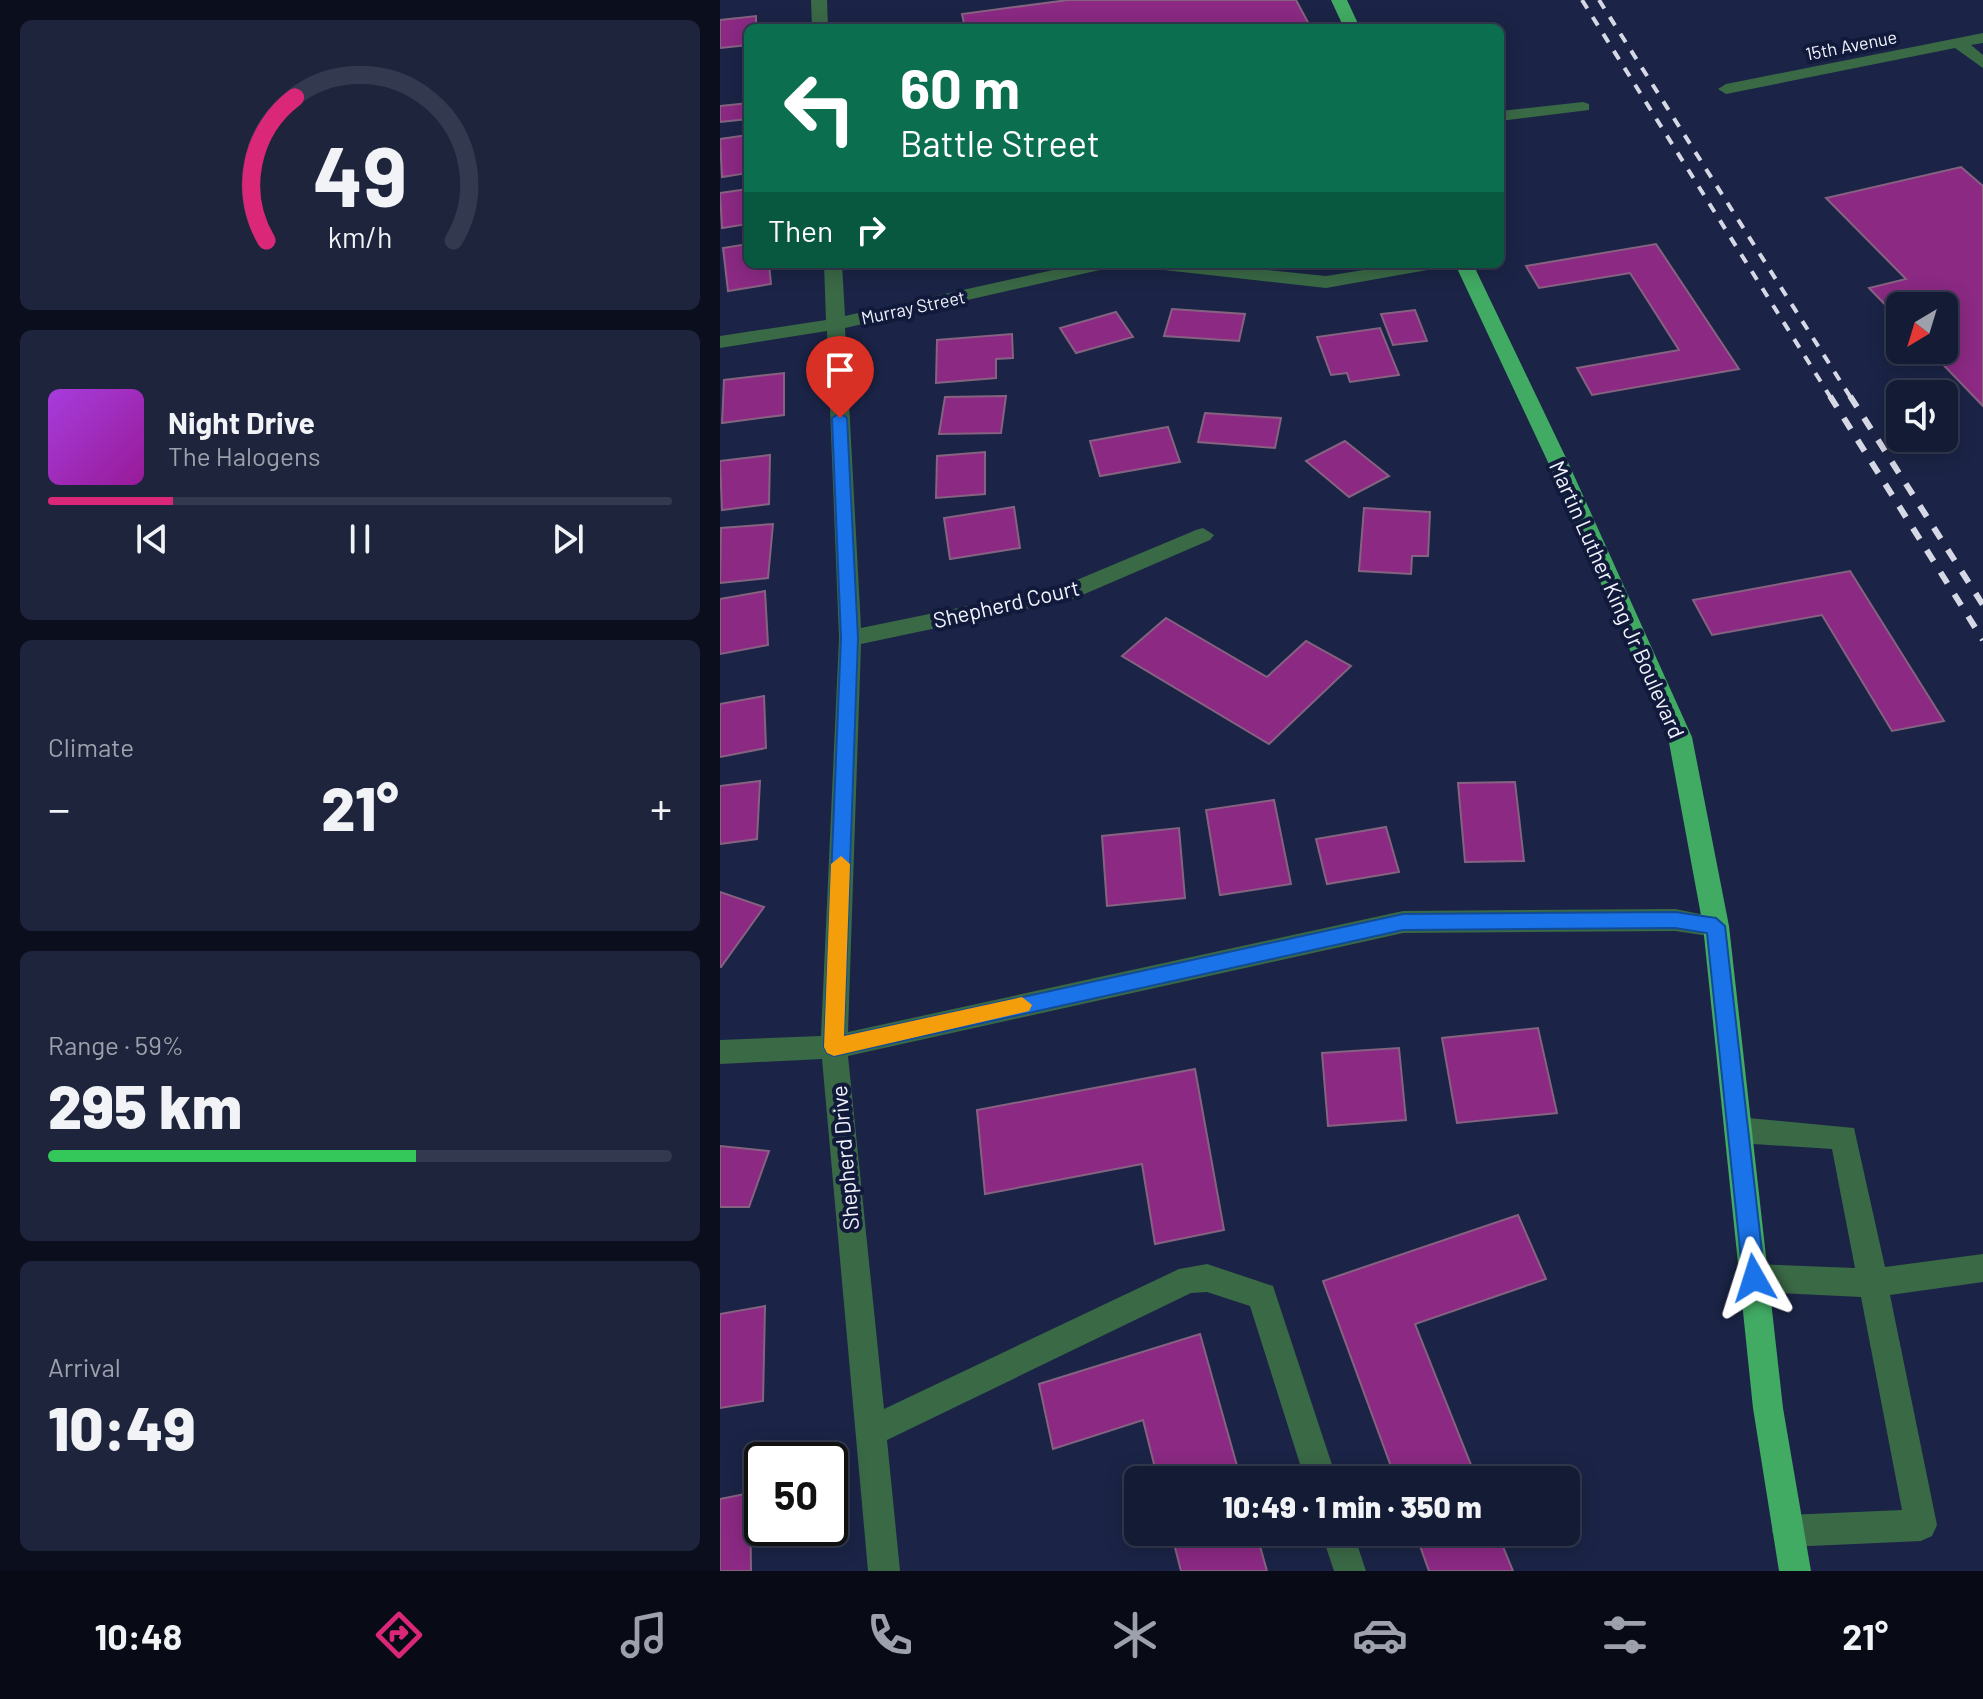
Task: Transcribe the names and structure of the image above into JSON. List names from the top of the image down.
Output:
{
  "streets": {
    "main road": ["Martin Luther King Jr Boulevard"],
    "street": [
      "15th Avenue",
      "Murray Street",
      "Shepherd Court",
      "Shepherd Drive"
    ]
  },
  "crossings": [
    ["Murray Street", "Shepherd Drive"],
    ["Shepherd Court", "Shepherd Drive"]
  ],
  "north": "bottom left",
  "page": {
    "turn": ["60 m", "Battle Street"],
    "then": "Then",
    "song": ["Night Drive", "The Halogens"],
    "tile": [
      "Climate",
      ["Range · 59%", "295 km"],
      ["Arrival", "10:49"]
    ],
    "heat": ["−", "21°", "+"],
    "limit": "50",
    "trip": "10:49 · 1 min · 350 m",
    "tabs": ["10:48", "21°"],
    "gauge": ["49", "km/h"]
  }
}
